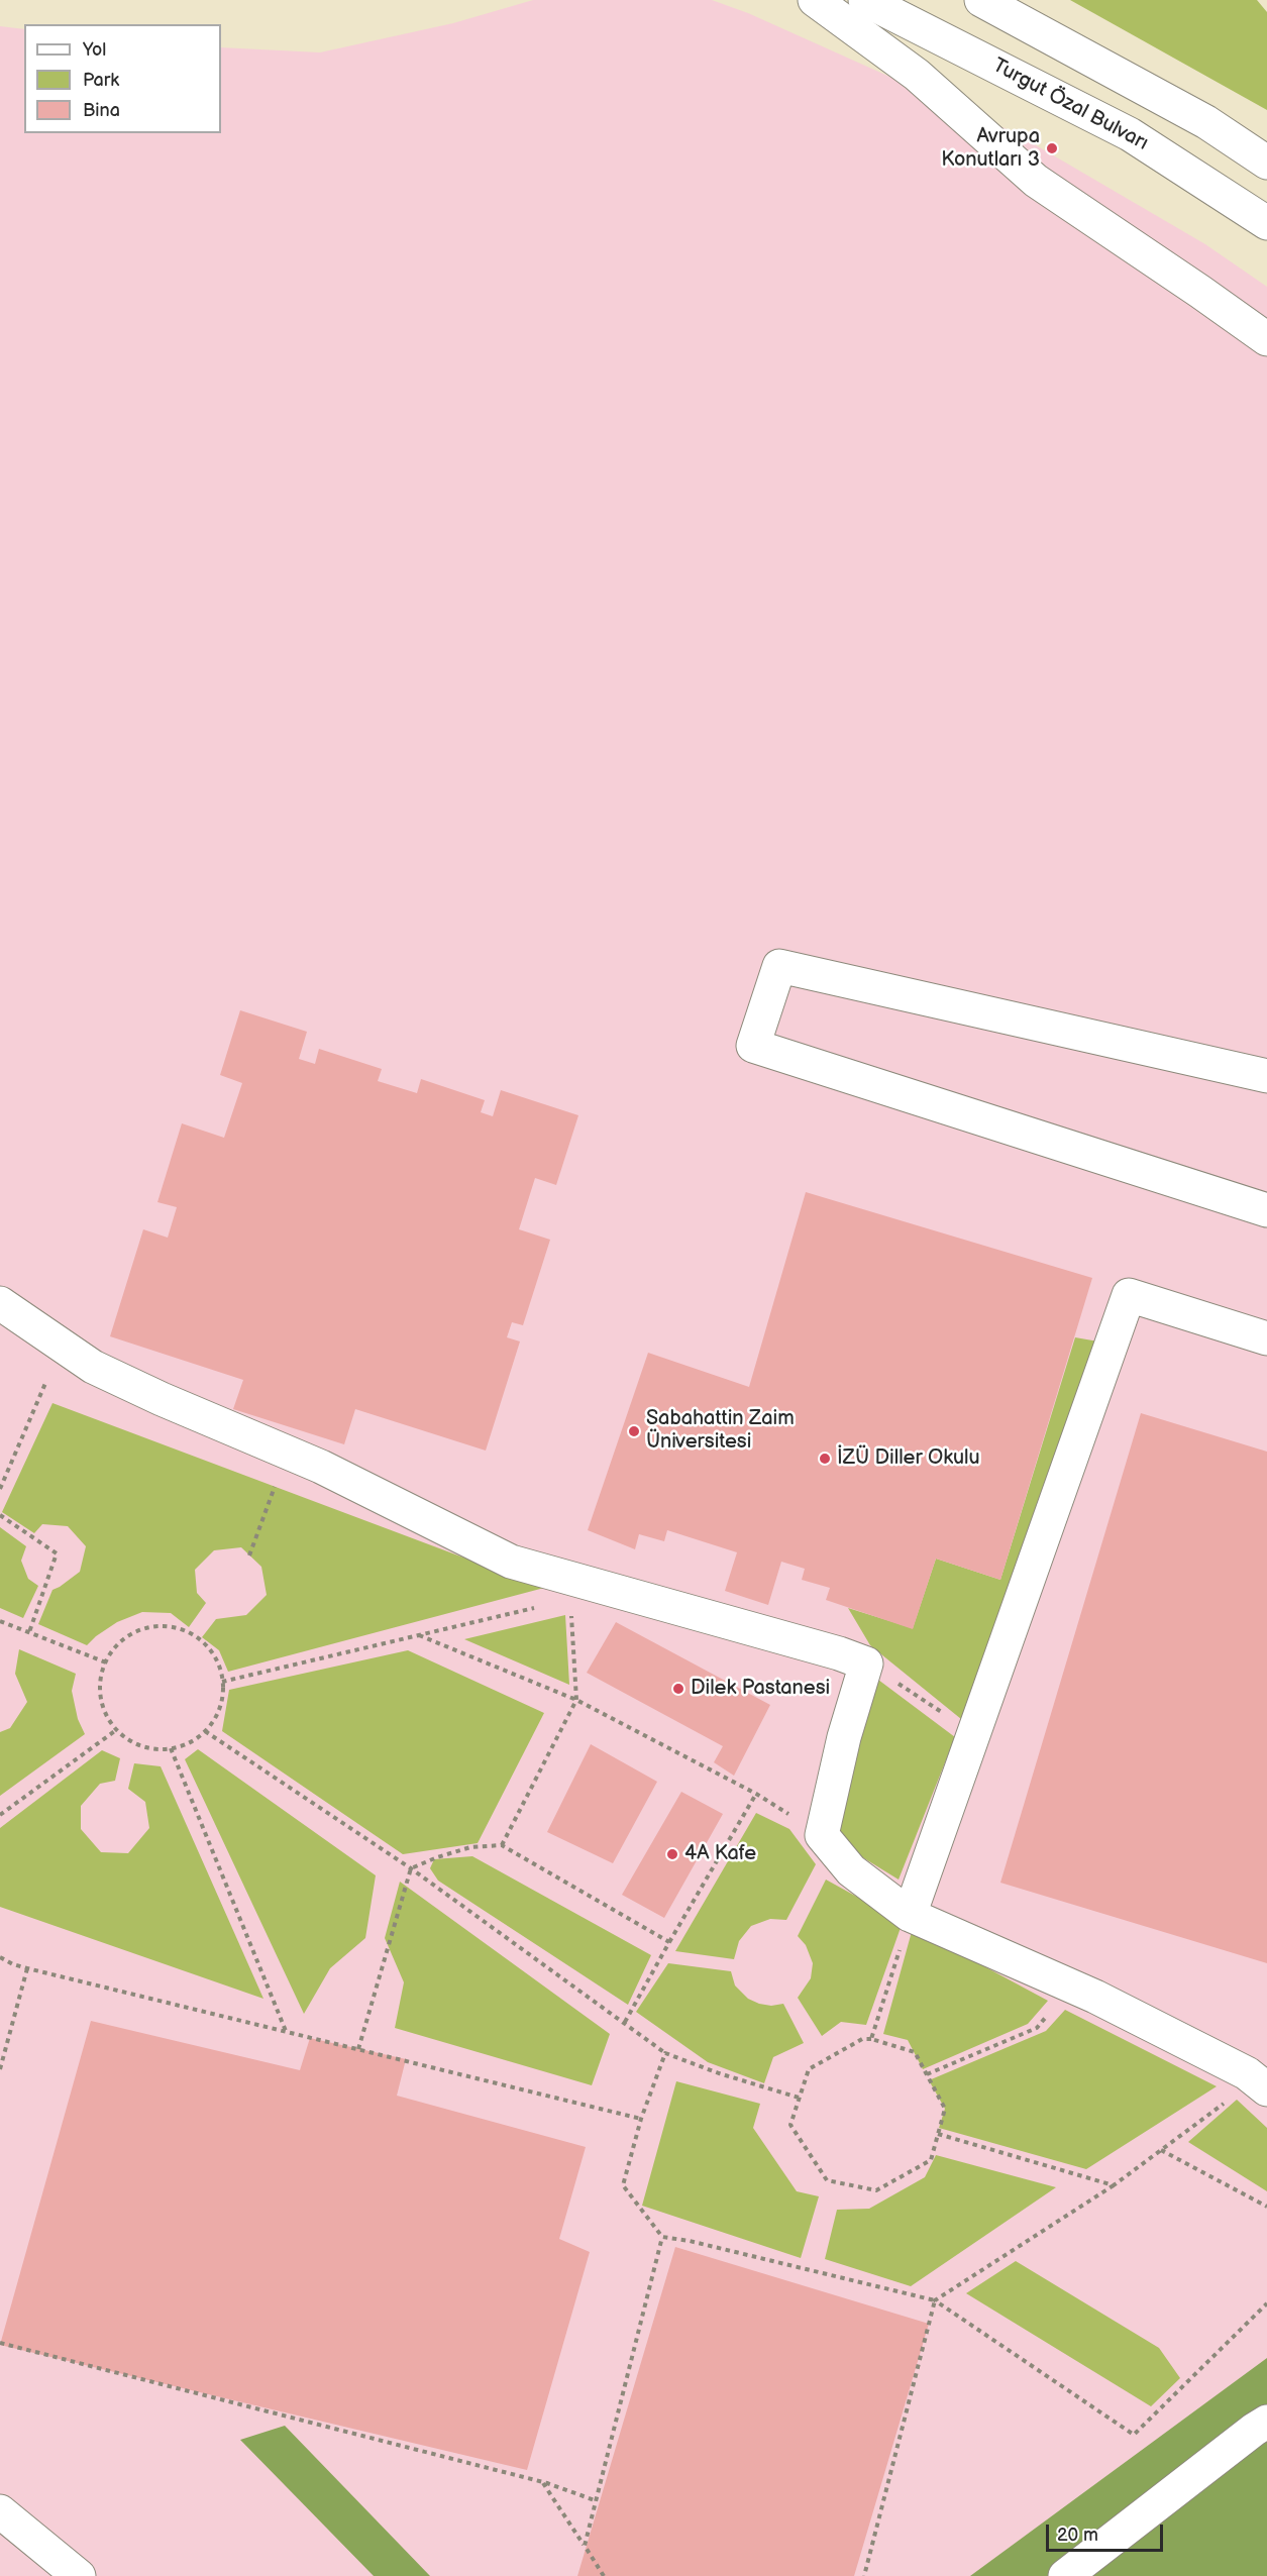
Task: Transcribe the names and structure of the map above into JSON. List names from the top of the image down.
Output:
{
  "streets": {
    "street": ["Turgut Özal Bulvarı"]
  },
  "places": [
    "Avrupa Konutları 3",
    "Sabahattin Zaim Üniversitesi",
    "İZÜ Diller Okulu",
    "Dilek Pastanesi",
    "4A Kafe"
  ],
  "legend": ["Yol", "Park", "Bina"],
  "scale_bar": "20 m"
}
